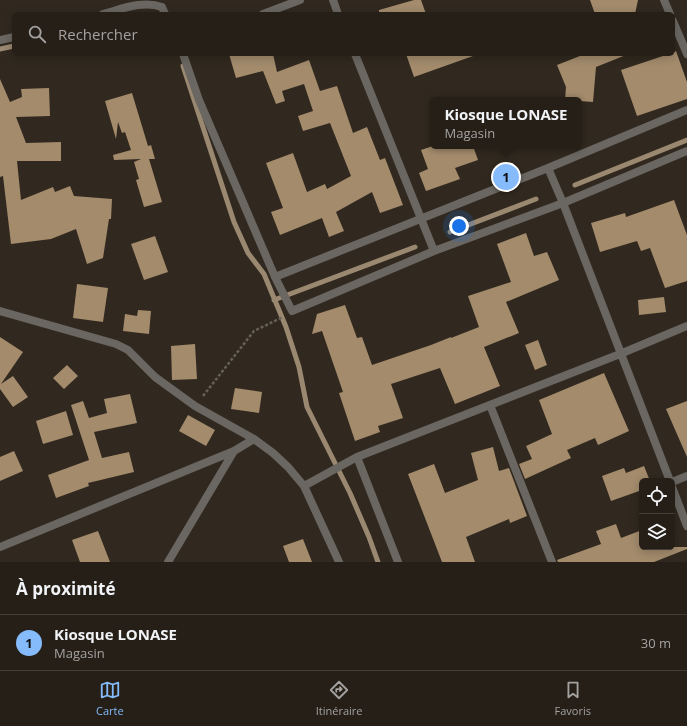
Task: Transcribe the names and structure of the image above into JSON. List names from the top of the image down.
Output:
{
  "page": {
    "search": "Rechercher",
    "popup": ["Kiosque LONASE", "Magasin"],
    "pins": "1",
    "heading": "À proximité",
    "list": [
      {
        "mark": "1",
        "name": "Kiosque LONASE",
        "note": "Magasin",
        "value": "30 m"
      }
    ],
    "nav": ["Carte", "Itinéraire", "Favoris"]
  }
}
